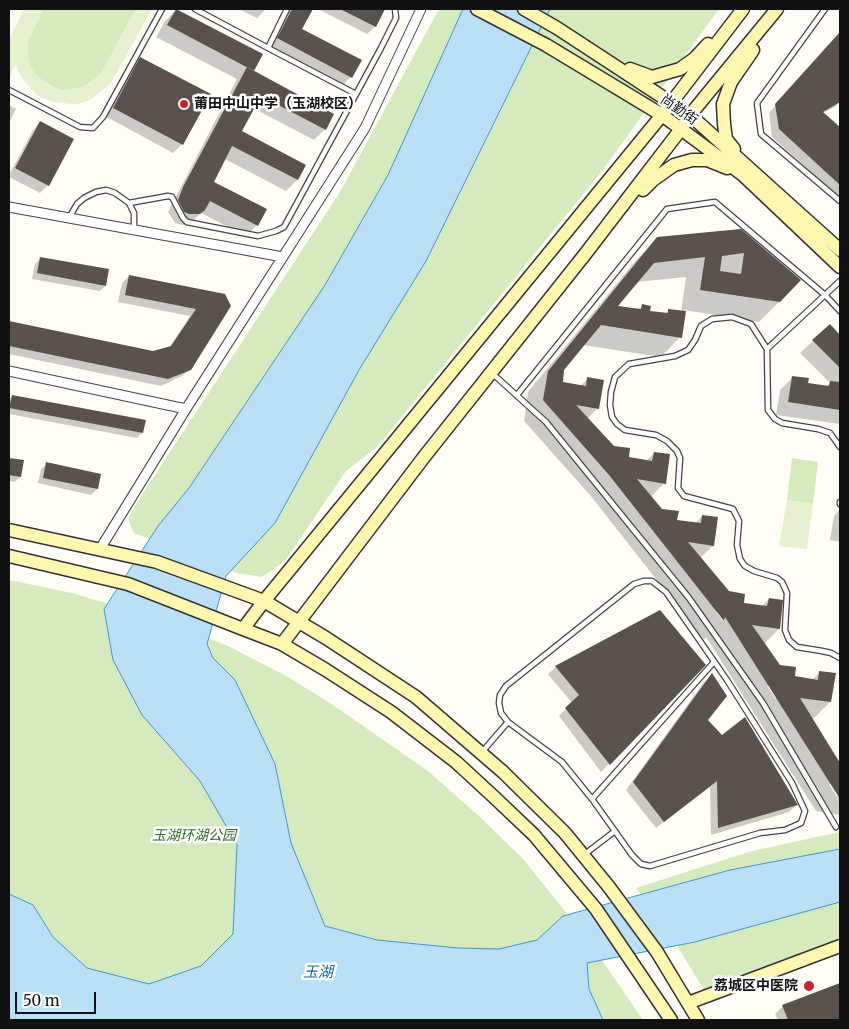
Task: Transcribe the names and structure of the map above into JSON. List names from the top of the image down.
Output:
{
  "streets": {
    "main road": ["尚勤街"]
  },
  "water": ["玉湖"],
  "parks": ["玉湖环湖公园"],
  "places": ["莆田中山中学（玉湖校区）", "荔城区中医院"],
  "scale_bar": "50 m"
}
